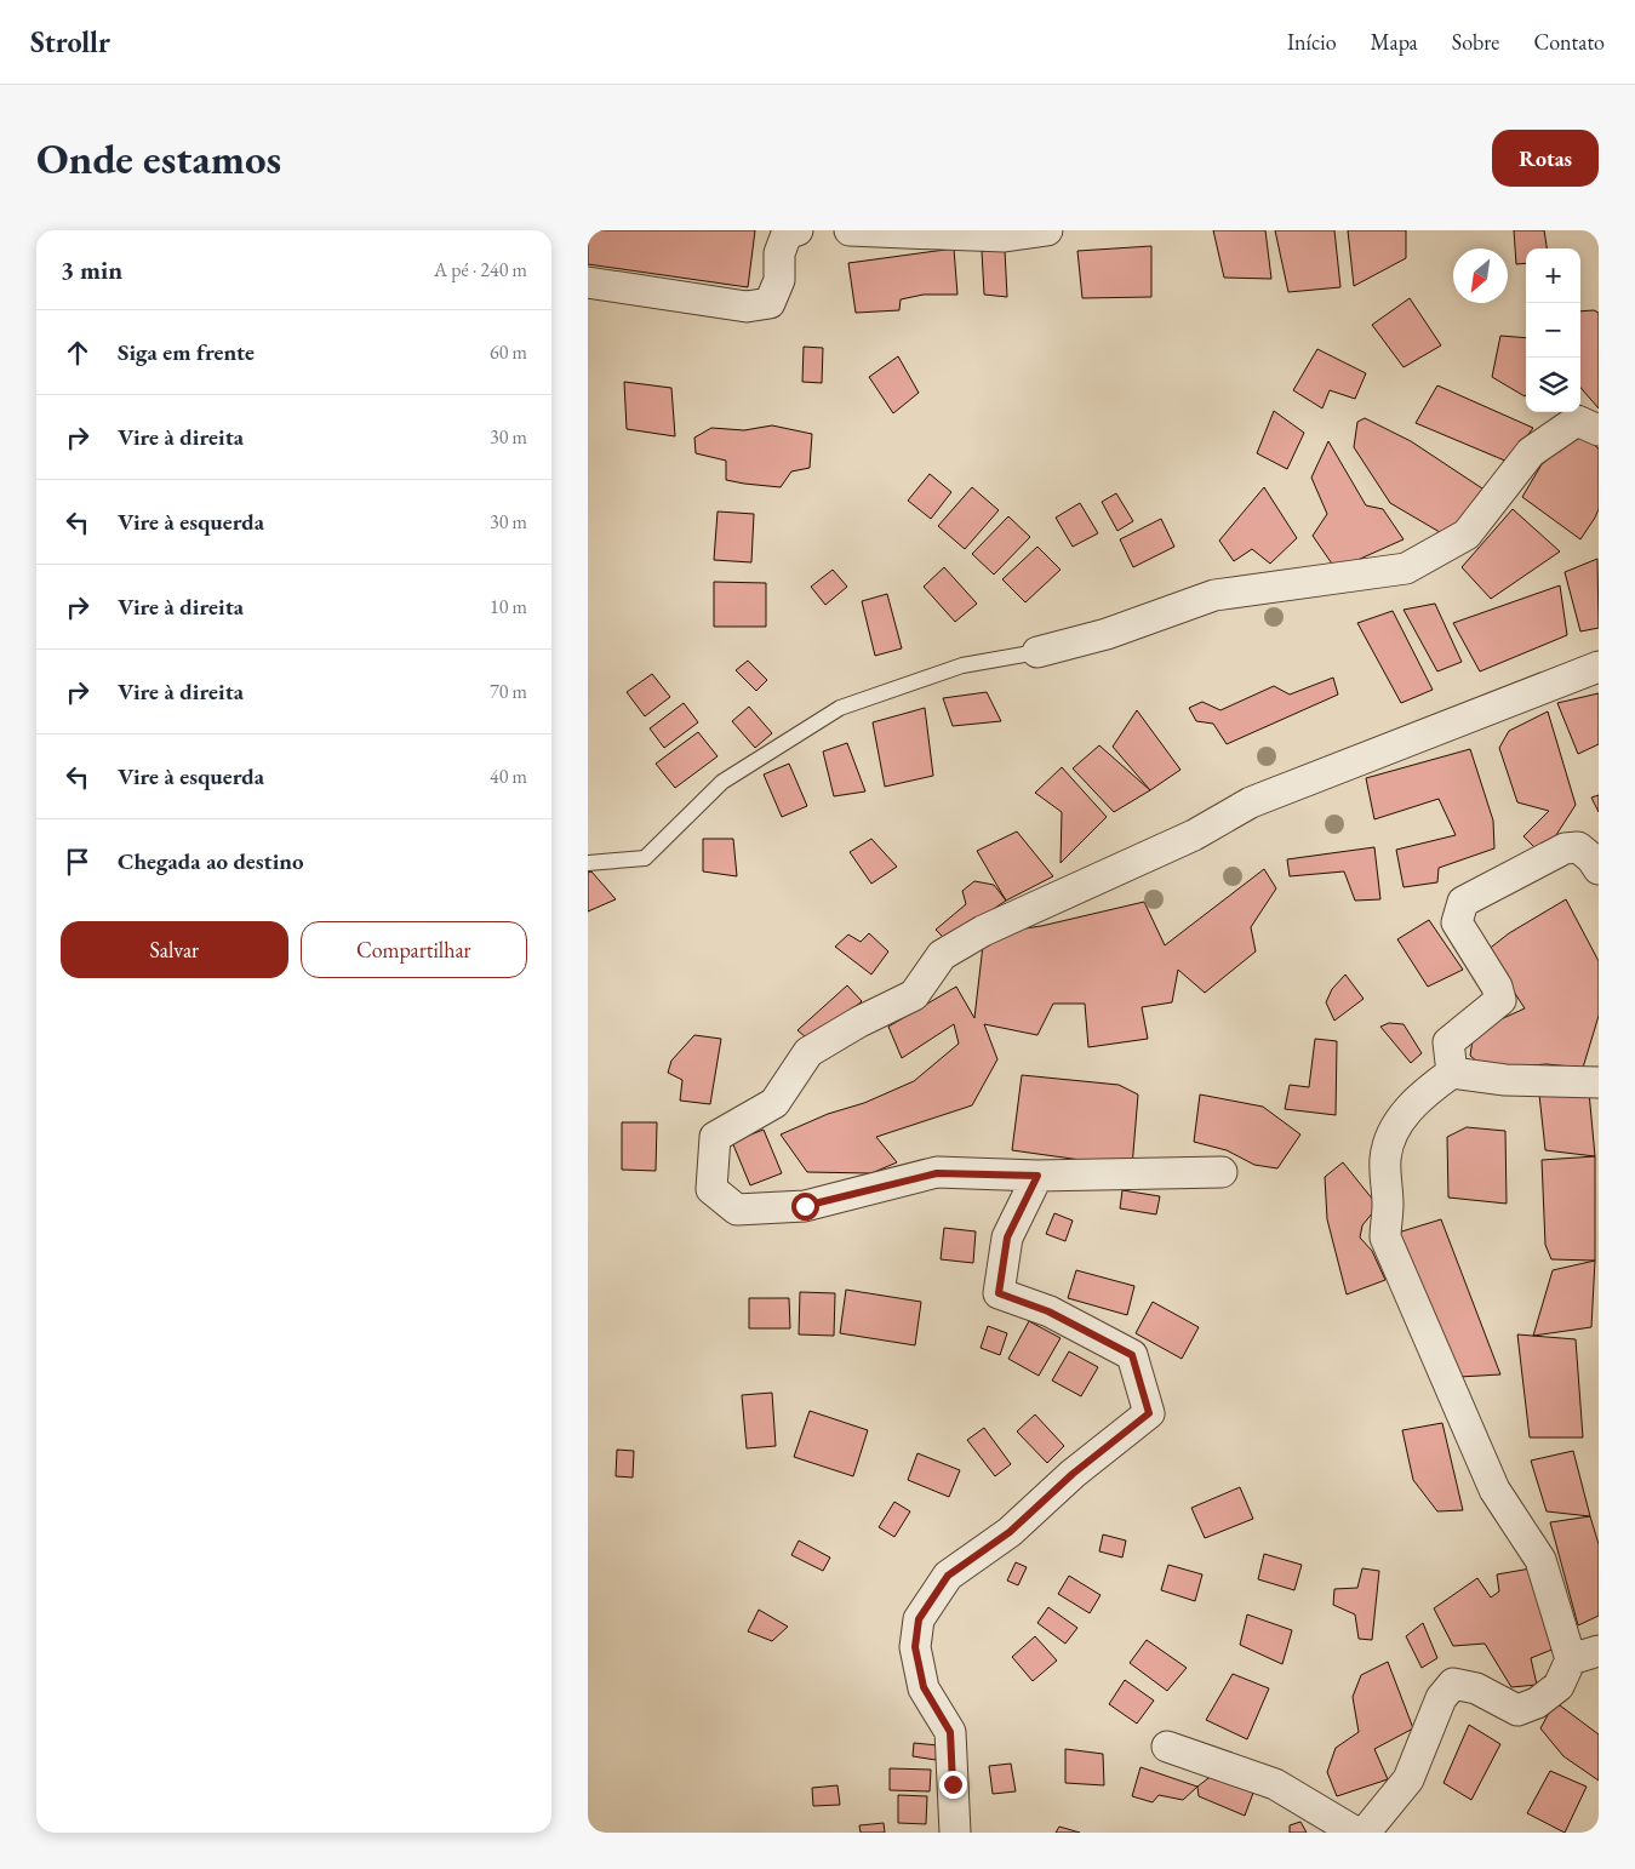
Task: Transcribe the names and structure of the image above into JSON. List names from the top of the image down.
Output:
{
  "north": "bottom left",
  "page": {
    "header": "Strollr",
    "nav": [
      "Início",
      "Mapa",
      "Sobre",
      "Contato"
    ],
    "buttons": [
      "Rotas",
      ["Salvar", "Compartilhar"]
    ],
    "title": "Onde estamos",
    "heading": ["3 min", "A pé · 240 m"],
    "map_buttons": ["+", "−"],
    "list": [
      ["Siga em frente", "60 m"],
      ["Vire à direita", "30 m"],
      ["Vire à esquerda", "30 m"],
      ["Vire à direita", "10 m"],
      ["Vire à direita", "70 m"],
      ["Vire à esquerda", "40 m"],
      "Chegada ao destino"
    ]
  }
}
